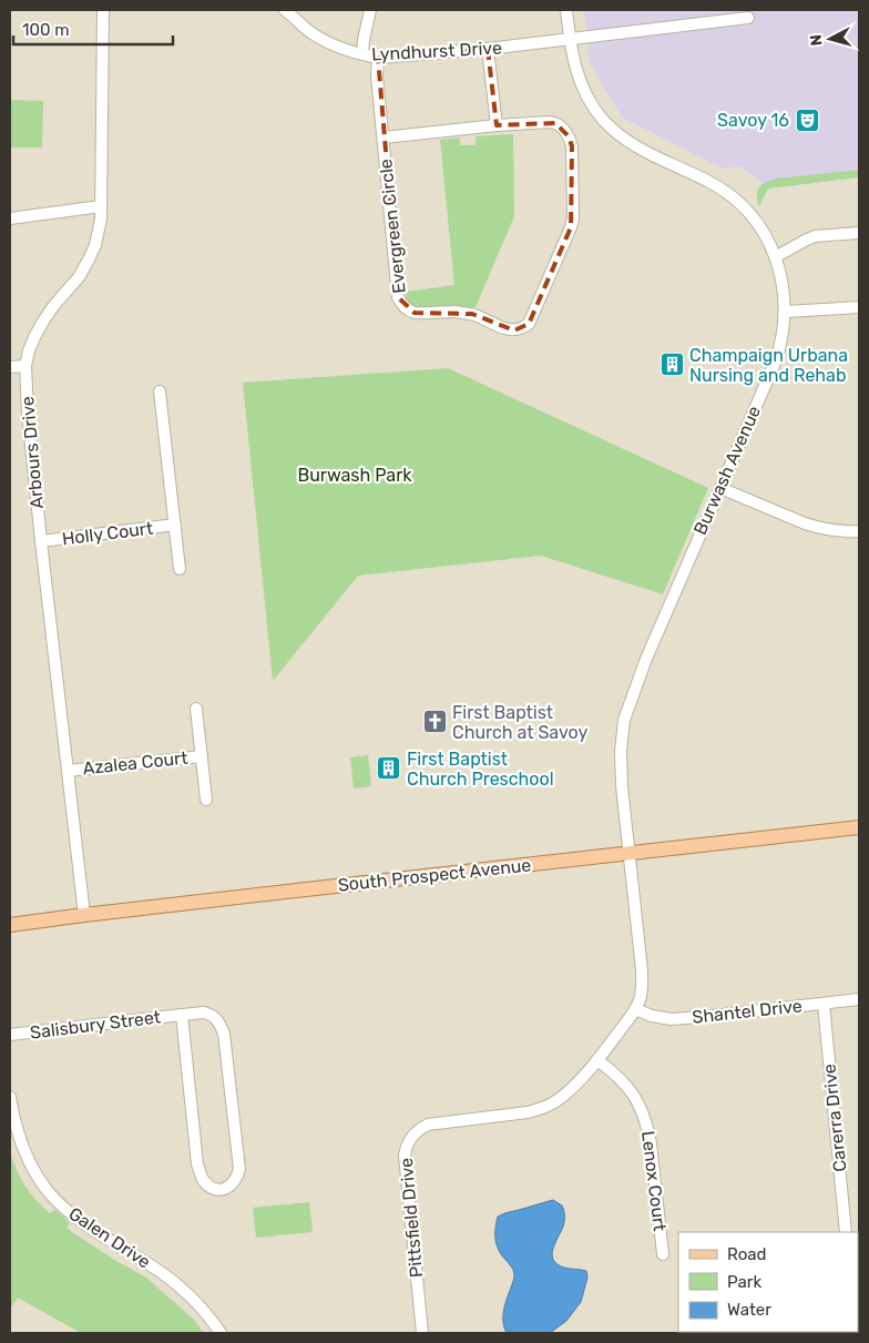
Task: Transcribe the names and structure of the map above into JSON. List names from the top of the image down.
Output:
{
  "streets": {
    "main road": ["South Prospect Avenue"],
    "street": [
      "Lyndhurst Drive",
      "Evergreen Circle",
      "Arbours Drive",
      "Burwash Avenue",
      "Holly Court",
      "Azalea Court",
      "Shantel Drive",
      "Salisbury Street",
      "Carerra Drive",
      "Lenox Court",
      "Pittsfield Drive",
      "Galen Drive"
    ]
  },
  "crossings": [
    ["Lyndhurst Drive", "Evergreen Circle"],
    ["Lyndhurst Drive", "Burwash Avenue"],
    ["Arbours Drive", "Holly Court"],
    ["Arbours Drive", "Azalea Court"],
    ["Arbours Drive", "South Prospect Avenue"],
    ["Burwash Avenue", "South Prospect Avenue"],
    ["Burwash Avenue", "Pittsfield Drive"],
    ["South Prospect Avenue", "Pittsfield Drive"],
    ["Shantel Drive", "Carerra Drive"],
    ["Shantel Drive", "Pittsfield Drive"],
    ["Lenox Court", "Pittsfield Drive"]
  ],
  "parks": ["Burwash Park"],
  "places": {
    "theatre": ["Savoy 16"],
    "building": ["Champaign Urbana Nursing and Rehab", "First Baptist Church Preschool"],
    "church": ["First Baptist Church at Savoy"]
  },
  "legend": ["Road", "Park", "Water"],
  "scale_bar": "100 m",
  "north": "left"
}
